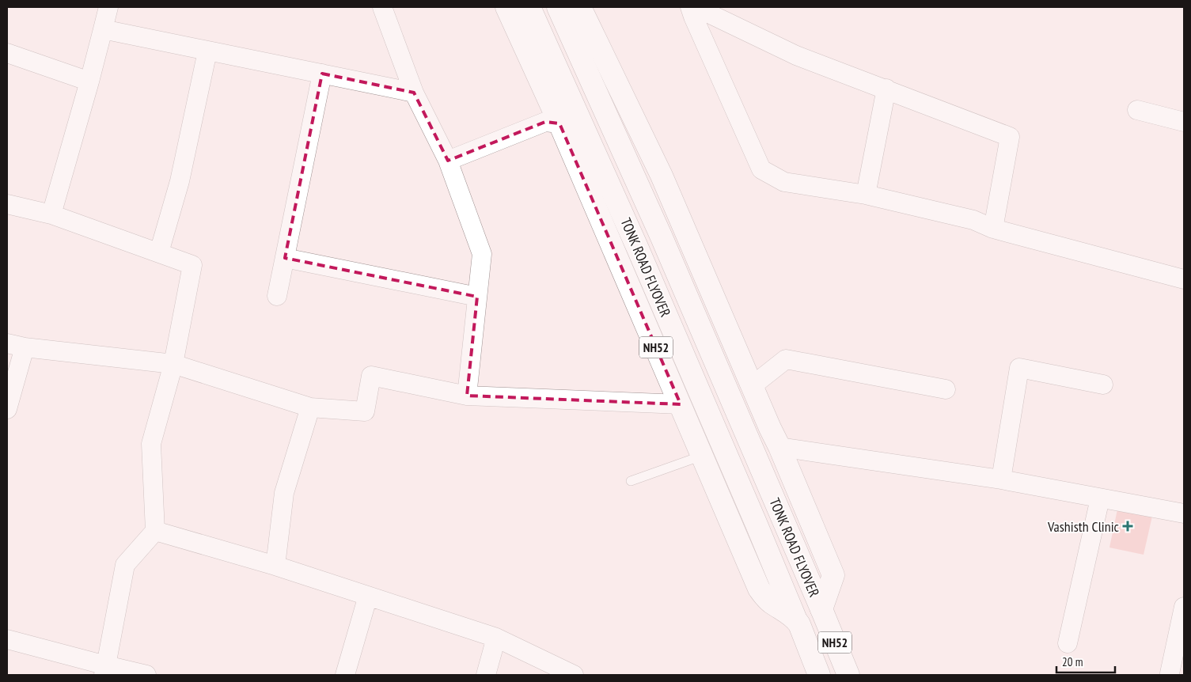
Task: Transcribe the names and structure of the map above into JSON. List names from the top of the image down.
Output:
{
  "streets": {
    "main road": ["TONK ROAD FLYOVER", "NH52"]
  },
  "crossings": [
    ["TONK ROAD FLYOVER", "NH52"]
  ],
  "places": {
    "health": ["Vashisth Clinic"]
  },
  "scale_bar": "20 m"
}
